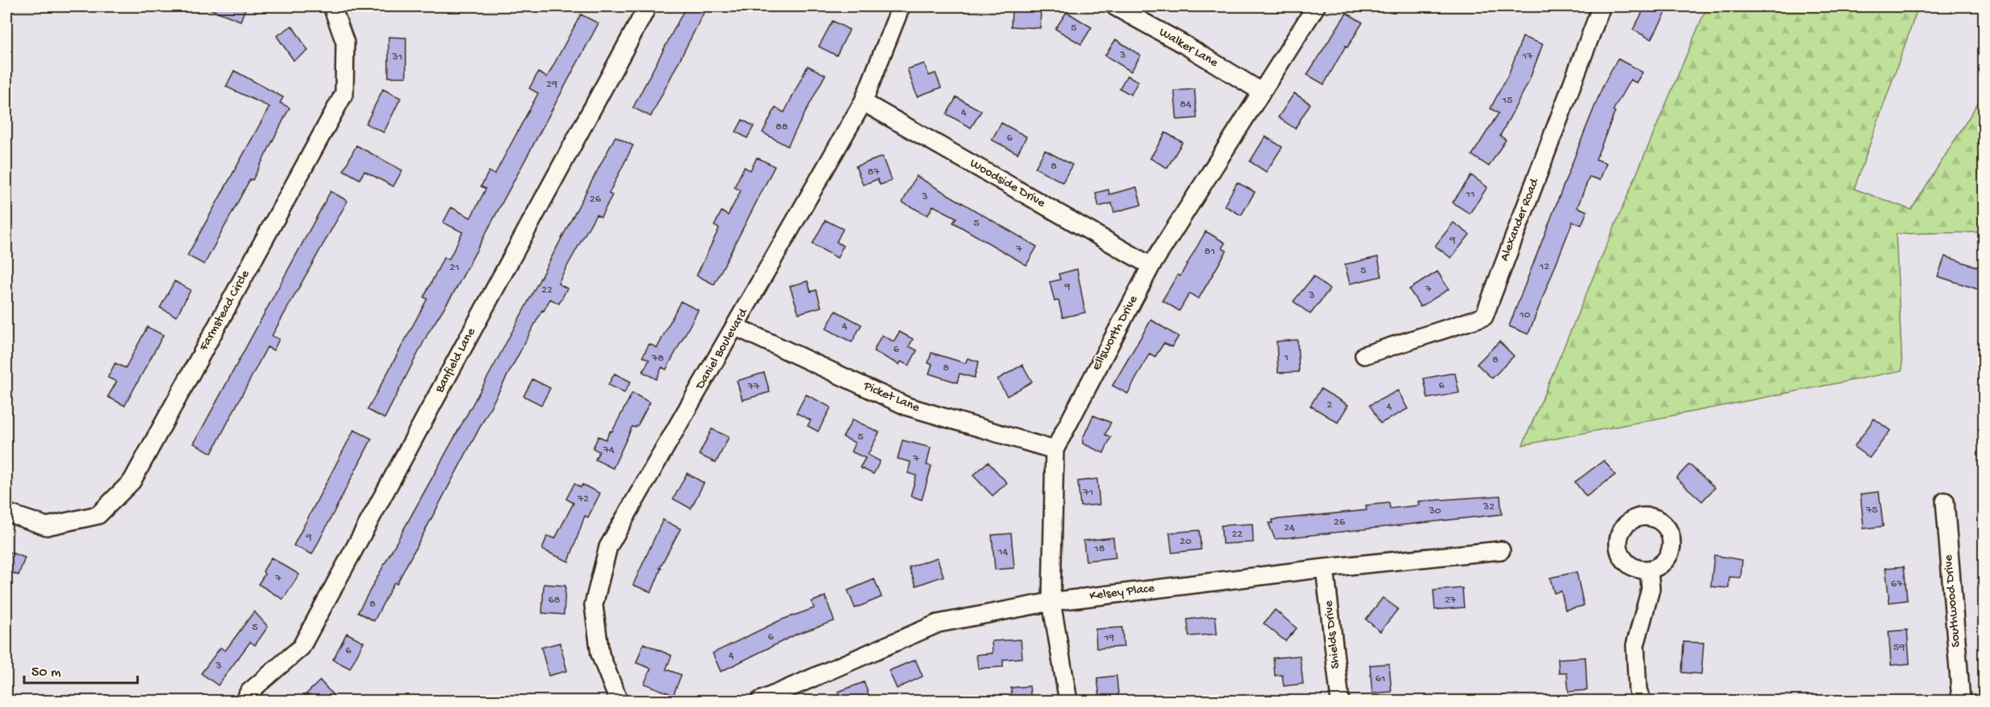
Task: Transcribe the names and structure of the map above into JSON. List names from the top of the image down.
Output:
{
  "streets": {
    "street": [
      "Walker Lane",
      "Woodside Drive",
      "Alexander Road",
      "Farmstead Circle",
      "Ellsworth Drive",
      "Daniel Boulevard",
      "Banfield Lane",
      "Picket Lane",
      "Kelsey Place",
      "Southwood Drive",
      "Shields Drive"
    ]
  },
  "crossings": [
    ["Walker Lane", "Ellsworth Drive"],
    ["Woodside Drive", "Ellsworth Drive"],
    ["Woodside Drive", "Daniel Boulevard"],
    ["Ellsworth Drive", "Picket Lane"],
    ["Ellsworth Drive", "Kelsey Place"],
    ["Daniel Boulevard", "Picket Lane"],
    ["Kelsey Place", "Shields Drive"]
  ],
  "house_numbers": [
    "5",
    "3",
    "17",
    "31",
    "29",
    "15",
    "84",
    "4",
    "88",
    "6",
    "8",
    "87",
    "11",
    "3",
    "26",
    "5",
    "9",
    "7",
    "81",
    "12",
    "21",
    "5",
    "9",
    "7",
    "22",
    "3",
    "10",
    "4",
    "6",
    "1",
    "78",
    "8",
    "8",
    "6",
    "77",
    "2",
    "4",
    "5",
    "74",
    "7",
    "71",
    "72",
    "32",
    "75",
    "30",
    "26",
    "24",
    "22",
    "9",
    "20",
    "18",
    "14",
    "7",
    "67",
    "68",
    "27",
    "8",
    "5",
    "6",
    "19",
    "59",
    "6",
    "4",
    "3",
    "61"
  ],
  "scale_bar": "50 m"
}
